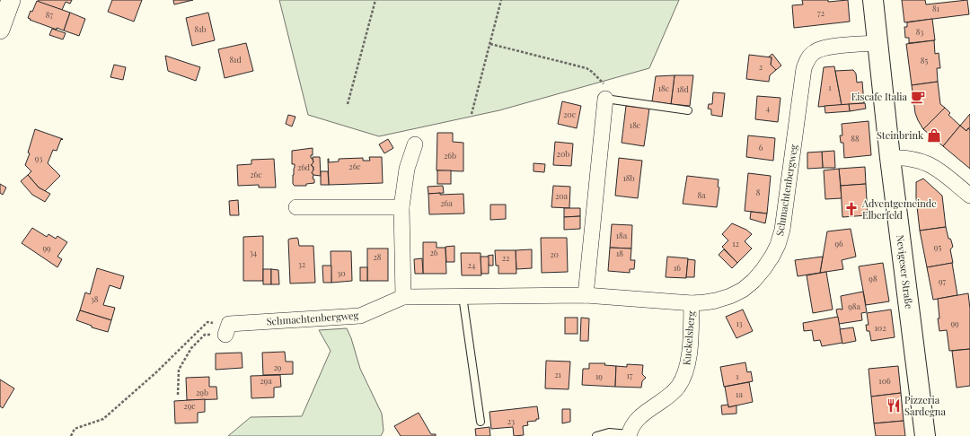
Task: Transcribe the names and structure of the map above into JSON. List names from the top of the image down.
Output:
{
  "streets": {
    "main road": ["Nevigeser Straße"],
    "street": ["Schmachtenbergweg", "Kuckelsberg"]
  },
  "crossings": [
    ["Schmachtenbergweg", "Nevigeser Straße"],
    ["Schmachtenbergweg", "Kuckelsberg"]
  ],
  "places": {
    "cafe": ["Eiscafe Italia"],
    "shop": ["Steinbrink"],
    "church": ["Adventgemeinde Elberfeld"],
    "restaurant": ["Pizzeria Sardegna"]
  },
  "house_numbers": [
    "81",
    "72",
    "87",
    "81b",
    "83",
    "81d",
    "85",
    "2",
    "1",
    "18e",
    "18d",
    "4",
    "20c",
    "18c",
    "88",
    "6",
    "20b",
    "26b",
    "93",
    "26c",
    "26d",
    "26e",
    "18b",
    "8",
    "8a",
    "20a",
    "26a",
    "18a",
    "12",
    "96",
    "95",
    "99",
    "34",
    "26",
    "18",
    "20",
    "28",
    "22",
    "32",
    "24",
    "16",
    "30",
    "98",
    "97",
    "38",
    "98a",
    "13",
    "99",
    "102",
    "29",
    "21",
    "17",
    "19",
    "1",
    "29a",
    "106",
    "29b",
    "1a",
    "29c",
    "23"
  ]
}
